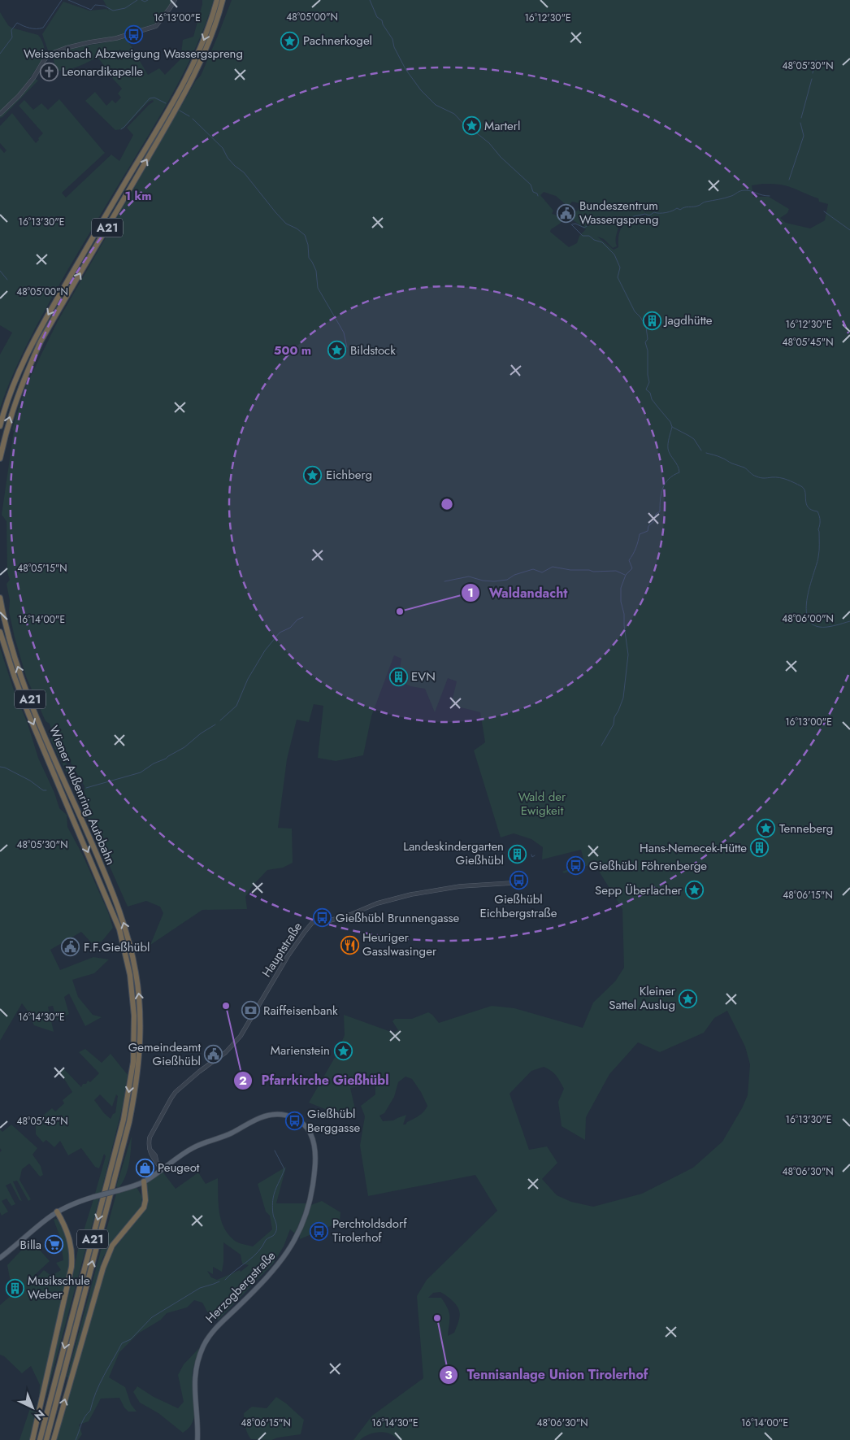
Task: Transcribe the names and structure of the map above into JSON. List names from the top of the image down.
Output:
{
  "streets": {
    "highway": ["A21", "Wiener Außenring Autobahn"],
    "main road": ["Herzogbergstraße"],
    "street": ["Hauptstraße"]
  },
  "crossings": [
    ["A21", "Wiener Außenring Autobahn"],
    ["Hauptstraße", "Herzogbergstraße"]
  ],
  "parks": ["Wald der Ewigkeit"],
  "places": {
    "bus stop": [
      "Weissenbach Abzweigung Wassergspreng",
      "Gießhübl Föhrenberge",
      "Gießhübl Eichbergstraße",
      "Gießhübl Brunnengasse",
      "Gießhübl Berggasse",
      "Perchtoldsdorf Tirolerhof"
    ],
    "place": [
      "Pachnerkogel",
      "Marterl",
      "Bildstock",
      "Eichberg",
      "Tenneberg",
      "Sepp Überlacher",
      "Kleiner Sattel Auslug",
      "Marienstein"
    ],
    "church": ["Leonardikapelle"],
    "public building": ["Bundeszentrum Wassergspreng", "F.F.Gießhübl", "Gemeindeamt Gießhübl"],
    "building": [
      "Jagdhütte",
      "EVN",
      "Hans-Nemecek-Hütte",
      "Landeskindergarten Gießhübl",
      "Musikschule Weber"
    ],
    "other": ["Waldandacht", "Pfarrkirche Gießhübl", "Tennisanlage Union Tirolerhof"],
    "restaurant": ["Heuriger Gasslwasinger"],
    "bank": ["Raiffeisenbank"],
    "shop": ["Peugeot"],
    "supermarket": ["Billa"]
  },
  "north": "bottom right",
  "coordinates": [
    "48°05'00\"N",
    "16°13'00\"E",
    "16°12'30\"E",
    "48°05'30\"N",
    "16°13'30\"E",
    "48°05'45\"N",
    "48°05'15\"N",
    "48°06'00\"N",
    "16°14'00\"E",
    "48°06'15\"N",
    "16°14'30\"E",
    "48°06'30\"N"
  ],
  "rings": ["1 km", "500 m"]
}
